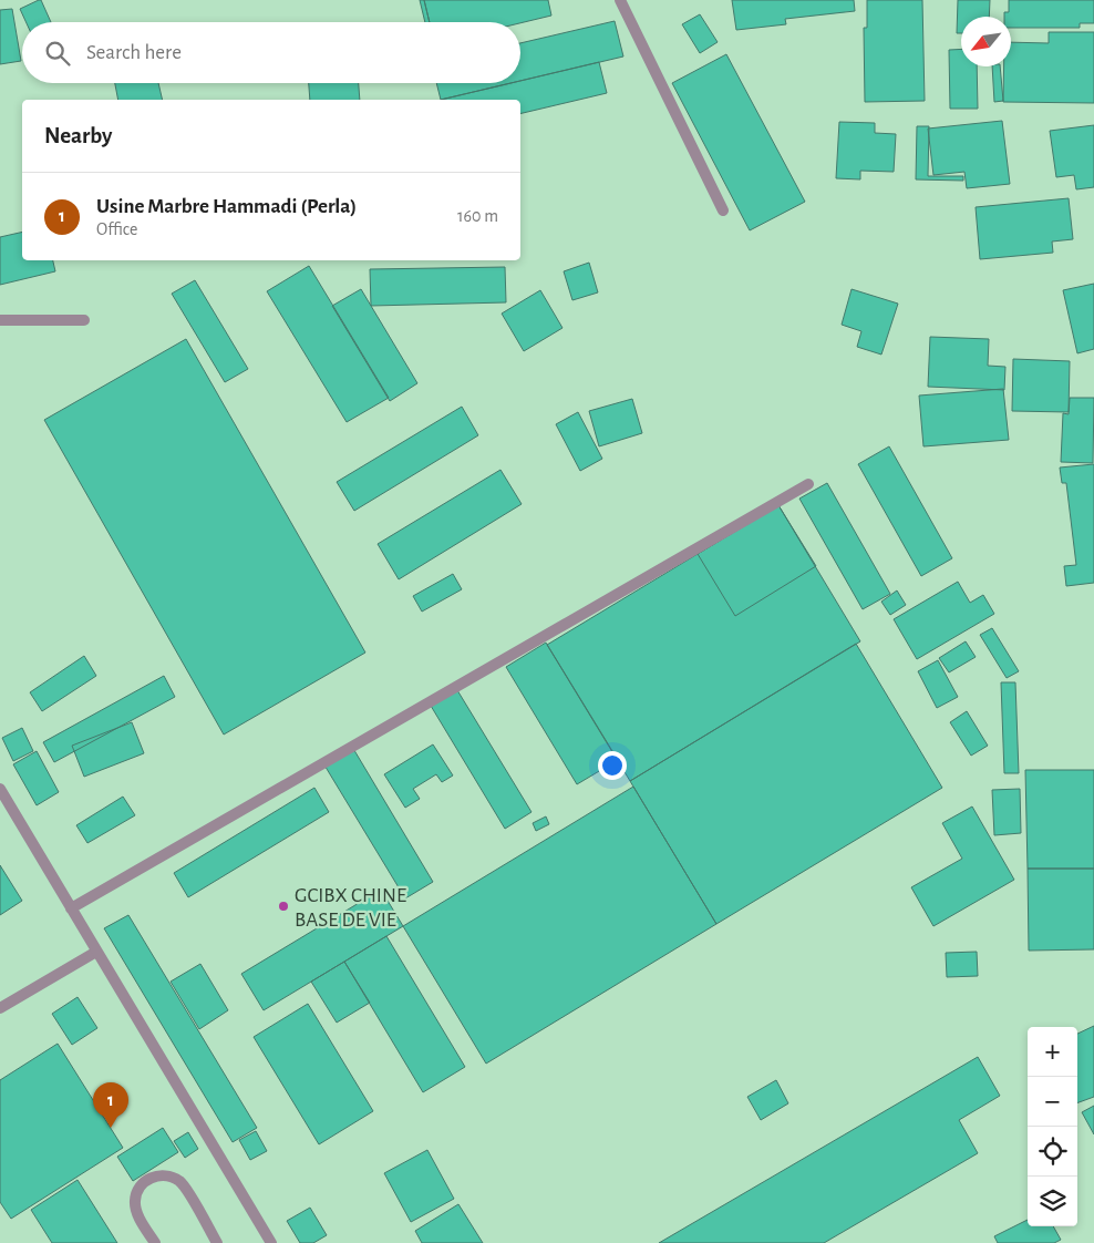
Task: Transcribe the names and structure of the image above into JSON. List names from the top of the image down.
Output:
{
  "places": ["GCIBX CHINE BASE DE VIE"],
  "north": "bottom left",
  "page": {
    "search": "Search here",
    "heading": "Nearby",
    "list": [
      {
        "mark": "1",
        "name": "Usine Marbre Hammadi (Perla)",
        "note": "Office",
        "value": "160 m"
      }
    ],
    "map_buttons": ["+", "−"],
    "pins": "1"
  }
}
